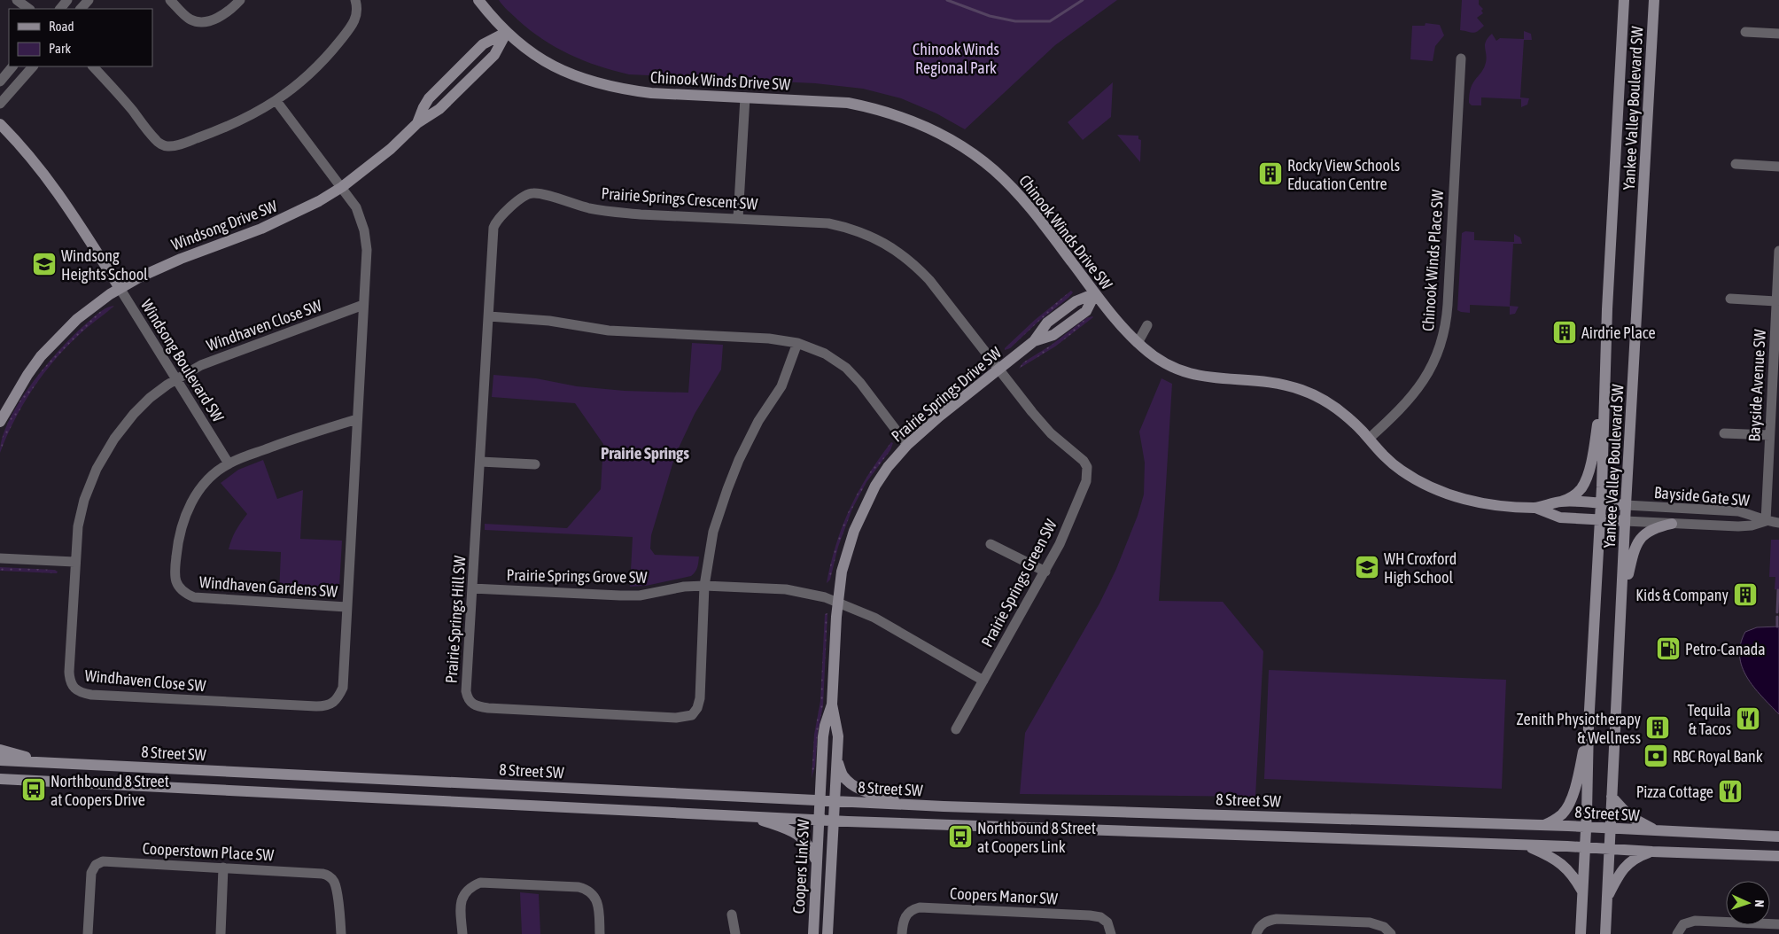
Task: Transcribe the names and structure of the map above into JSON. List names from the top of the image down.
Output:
{
  "streets": {
    "main road": [
      "Chinook Winds Drive SW",
      "Yankee Valley Boulevard SW",
      "Windsong Drive SW",
      "Windsong Boulevard SW",
      "Prairie Springs Drive SW",
      "8 Street SW",
      "Coopers Link SW"
    ],
    "street": [
      "Prairie Springs Crescent SW",
      "Chinook Winds Place SW",
      "Windhaven Close SW",
      "Bayside Avenue SW",
      "Bayside Gate SW",
      "Prairie Springs Grove SW",
      "Prairie Springs Green SW",
      "Windhaven Gardens SW",
      "Prairie Springs Hill SW",
      "Cooperstown Place SW",
      "Coopers Manor SW"
    ]
  },
  "crossings": [
    ["Chinook Winds Drive SW", "Yankee Valley Boulevard SW"],
    ["Chinook Winds Drive SW", "Windsong Drive SW"],
    ["Chinook Winds Drive SW", "Chinook Winds Place SW"],
    ["Chinook Winds Drive SW", "Prairie Springs Drive SW"],
    ["Chinook Winds Drive SW", "Bayside Gate SW"],
    ["Yankee Valley Boulevard SW", "Bayside Gate SW"],
    ["Yankee Valley Boulevard SW", "8 Street SW"],
    ["Prairie Springs Crescent SW", "Prairie Springs Drive SW"],
    ["Prairie Springs Crescent SW", "Prairie Springs Green SW"],
    ["Prairie Springs Crescent SW", "Prairie Springs Hill SW"],
    ["Windsong Drive SW", "Windhaven Close SW"],
    ["Windsong Drive SW", "Windsong Boulevard SW"],
    ["Windhaven Close SW", "Windsong Boulevard SW"],
    ["Windhaven Close SW", "Windhaven Gardens SW"],
    ["Windsong Boulevard SW", "Windhaven Gardens SW"],
    ["Bayside Avenue SW", "Bayside Gate SW"],
    ["Prairie Springs Drive SW", "Prairie Springs Grove SW"],
    ["Prairie Springs Drive SW", "Prairie Springs Green SW"],
    ["Prairie Springs Drive SW", "8 Street SW"],
    ["Prairie Springs Drive SW", "Coopers Link SW"],
    ["Prairie Springs Grove SW", "Prairie Springs Hill SW"],
    ["8 Street SW", "Coopers Link SW"]
  ],
  "districts": ["Prairie Springs"],
  "parks": ["Chinook Winds Regional Park"],
  "places": {
    "building": [
      "Rocky View Schools Education Centre",
      "Airdrie Place",
      "Kids & Company",
      "Zenith Physiotherapy & Wellness"
    ],
    "school or university": ["Windsong Heights School", "WH Croxford High School"],
    "fuel station": ["Petro-Canada"],
    "restaurant": ["Tequila & Tacos", "Pizza Cottage"],
    "bank": ["RBC Royal Bank"],
    "bus stop": ["Northbound 8 Street at Coopers Drive", "Northbound 8 Street at Coopers Link"]
  },
  "legend": ["Road", "Park"],
  "north": "right"
}
